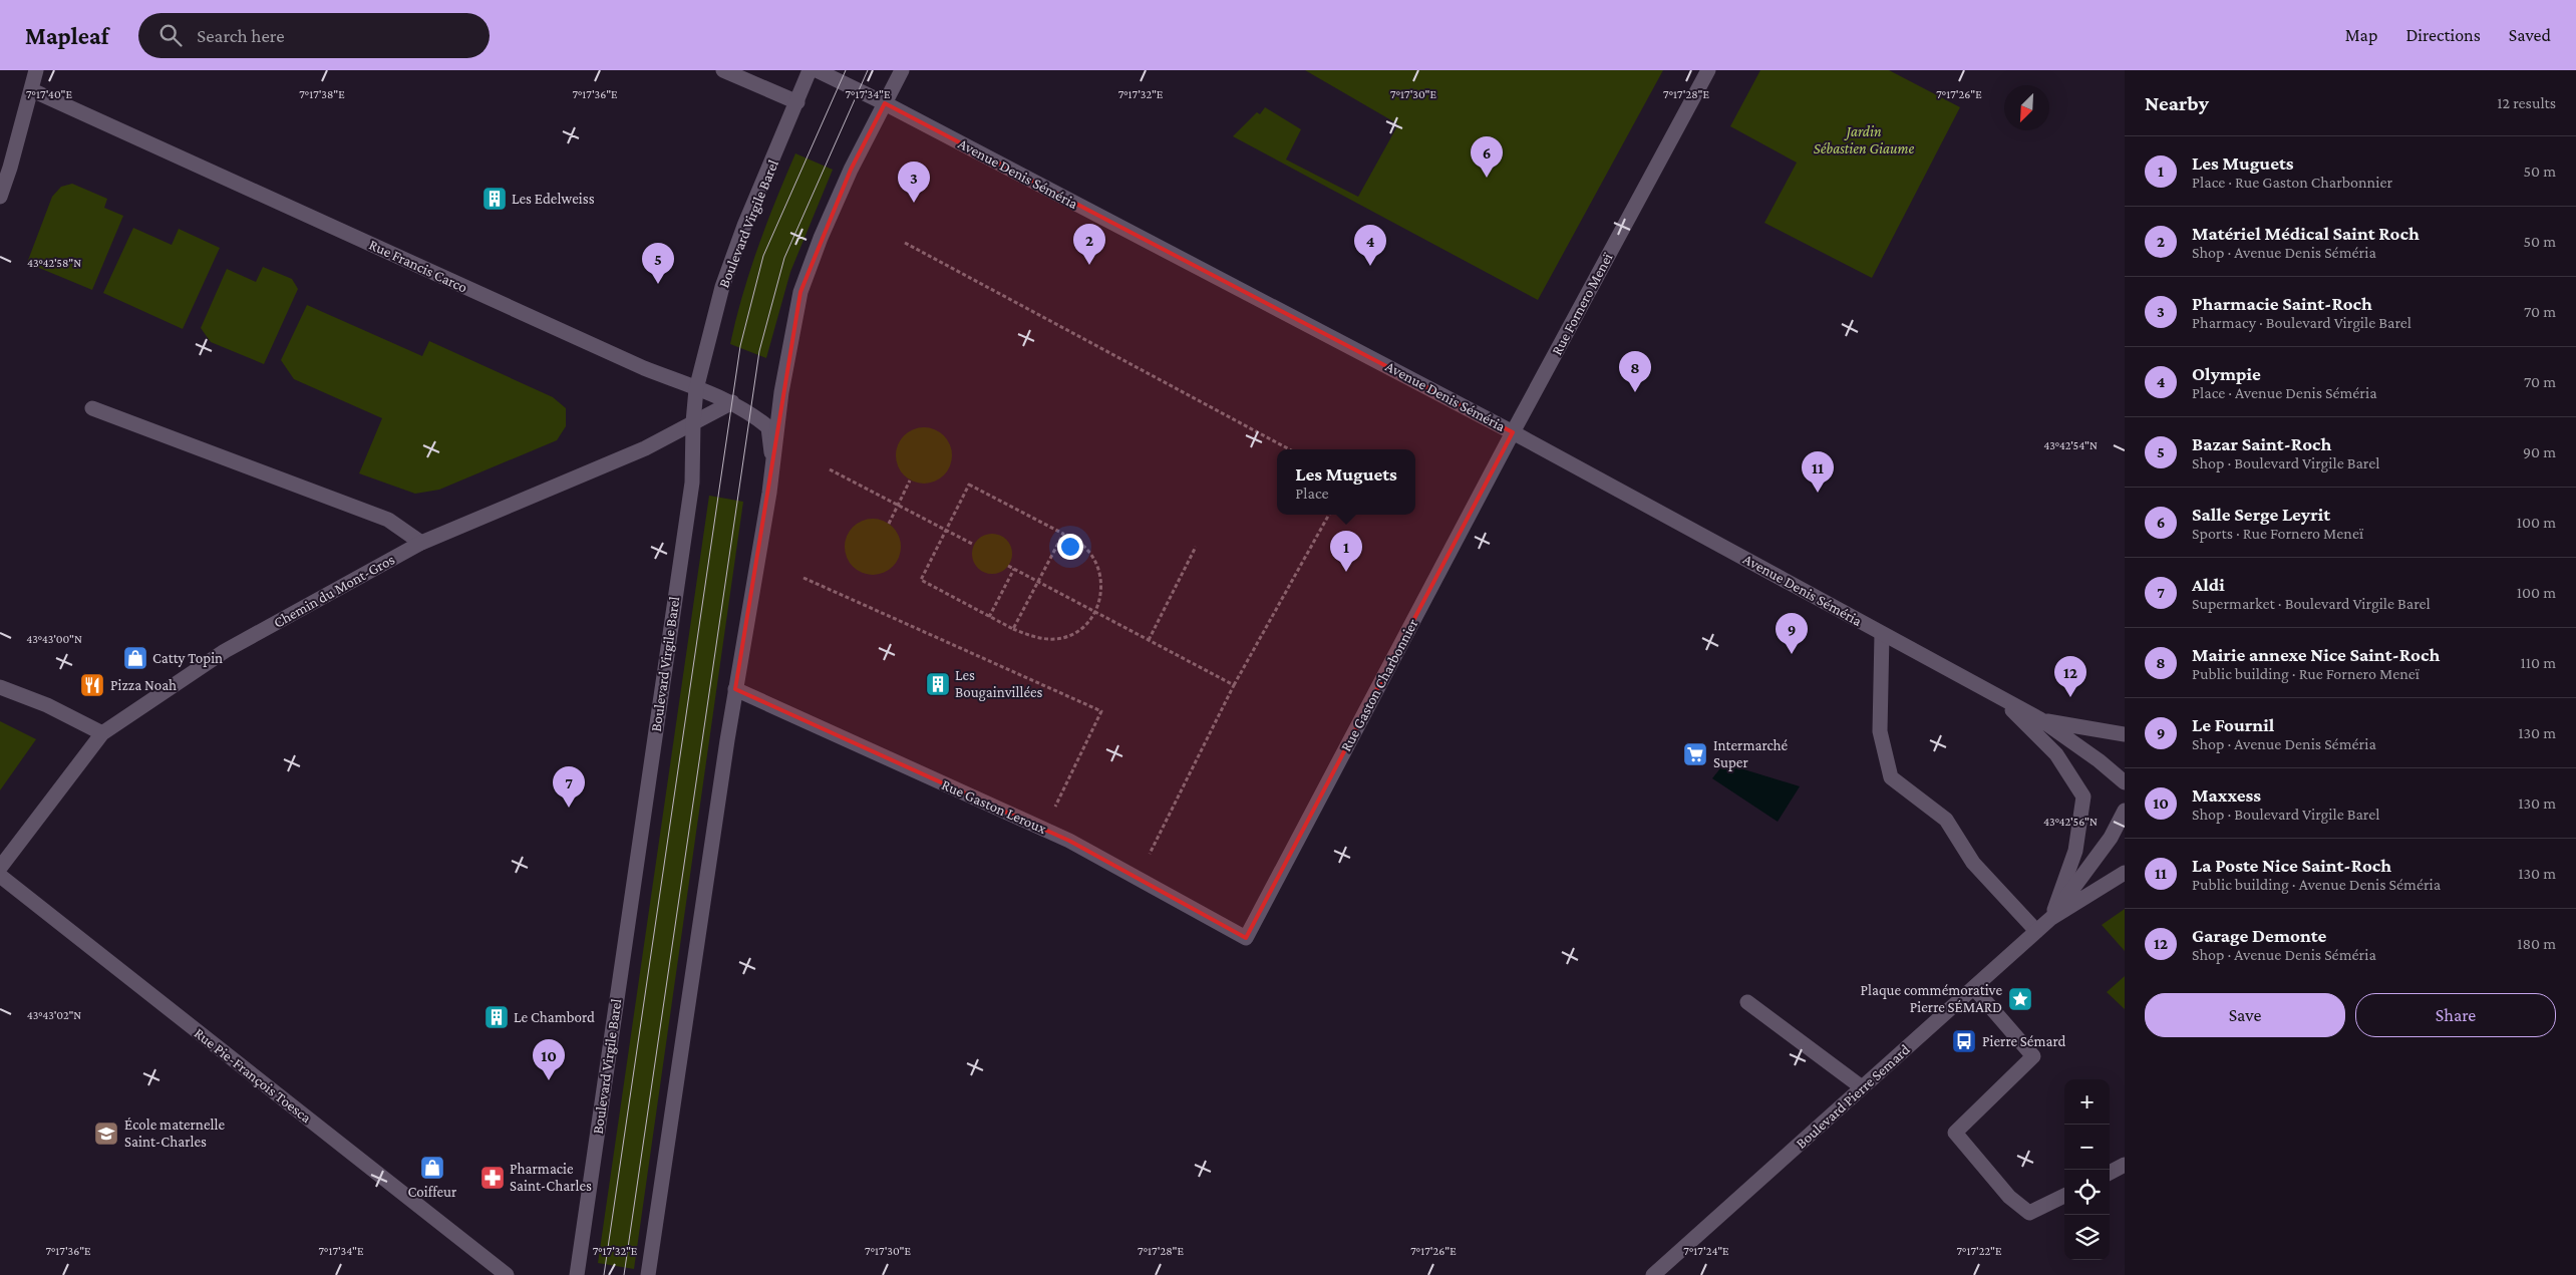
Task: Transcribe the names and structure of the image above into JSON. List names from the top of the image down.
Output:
{
  "streets": {
    "street": [
      "Avenue Denis Séméria",
      "Boulevard Virgile Barel",
      "Rue Francis Carco",
      "Rue Fornero Meneï",
      "Chemin du Mont-Gros",
      "Rue Gaston Charbonnier",
      "Rue Gaston Leroux",
      "Rue Pie-François Toesca",
      "Boulevard Pierre Semard"
    ]
  },
  "crossings": [
    ["Avenue Denis Séméria", "Rue Fornero Meneï"],
    ["Avenue Denis Séméria", "Rue Gaston Charbonnier"],
    ["Avenue Denis Séméria", "Boulevard Pierre Semard"],
    ["Boulevard Virgile Barel", "Rue Francis Carco"],
    ["Boulevard Virgile Barel", "Chemin du Mont-Gros"],
    ["Rue Francis Carco", "Chemin du Mont-Gros"],
    ["Rue Fornero Meneï", "Rue Gaston Charbonnier"],
    ["Rue Gaston Charbonnier", "Rue Gaston Leroux"]
  ],
  "parks": ["Jardin Sébastien Giaume"],
  "places": {
    "building": ["Les Edelweiss", "Les Bougainvillées", "Le Chambord"],
    "shop": ["Catty Topin", "Coiffeur"],
    "restaurant": ["Pizza Noah"],
    "supermarket": ["Intermarché Super"],
    "place": ["Plaque commémorative Pierre SÉMARD"],
    "bus stop": ["Pierre Sémard"],
    "school or university": ["École maternelle Saint-Charles"],
    "pharmacy": ["Pharmacie Saint-Charles"]
  },
  "north": "bottom left",
  "page": {
    "header": "Mapleaf",
    "search": "Search here",
    "nav": ["Map", "Directions", "Saved"],
    "heading": ["Nearby", "12 results"],
    "list": [
      {
        "mark": "1",
        "name": "Les Muguets",
        "note": "Place · Rue Gaston Charbonnier",
        "value": "50 m"
      },
      {
        "mark": "2",
        "name": "Matériel Médical Saint Roch",
        "note": "Shop · Avenue Denis Séméria",
        "value": "50 m"
      },
      {
        "mark": "3",
        "name": "Pharmacie Saint-Roch",
        "note": "Pharmacy · Boulevard Virgile Barel",
        "value": "70 m"
      },
      {
        "mark": "4",
        "name": "Olympie",
        "note": "Place · Avenue Denis Séméria",
        "value": "70 m"
      },
      {
        "mark": "5",
        "name": "Bazar Saint-Roch",
        "note": "Shop · Boulevard Virgile Barel",
        "value": "90 m"
      },
      {
        "mark": "6",
        "name": "Salle Serge Leyrit",
        "note": "Sports · Rue Fornero Meneï",
        "value": "100 m"
      },
      {
        "mark": "7",
        "name": "Aldi",
        "note": "Supermarket · Boulevard Virgile Barel",
        "value": "100 m"
      },
      {
        "mark": "8",
        "name": "Mairie annexe Nice Saint-Roch",
        "note": "Public building · Rue Fornero Meneï",
        "value": "110 m"
      },
      {
        "mark": "9",
        "name": "Le Fournil",
        "note": "Shop · Avenue Denis Séméria",
        "value": "130 m"
      },
      {
        "mark": "10",
        "name": "Maxxess",
        "note": "Shop · Boulevard Virgile Barel",
        "value": "130 m"
      },
      {
        "mark": "11",
        "name": "La Poste Nice Saint-Roch",
        "note": "Public building · Avenue Denis Séméria",
        "value": "130 m"
      },
      {
        "mark": "12",
        "name": "Garage Demonte",
        "note": "Shop · Avenue Denis Séméria",
        "value": "180 m"
      }
    ],
    "pins": [
      "6",
      "3",
      "2",
      "4",
      "5",
      "8",
      "11",
      "1",
      "9",
      "12",
      "7",
      "10"
    ],
    "popup": ["Les Muguets", "Place"],
    "buttons": ["Save", "Share"],
    "map_buttons": ["+", "−"]
  },
  "coordinates": [
    "7°17'40\"E",
    "7°17'38\"E",
    "7°17'36\"E",
    "7°17'34\"E",
    "7°17'32\"E",
    "7°17'30\"E",
    "7°17'28\"E",
    "7°17'26\"E",
    "43°42'58\"N",
    "43°42'54\"N",
    "43°43'00\"N",
    "43°42'56\"N",
    "43°43'02\"N",
    "7°17'24\"E",
    "7°17'22\"E"
  ]
}
